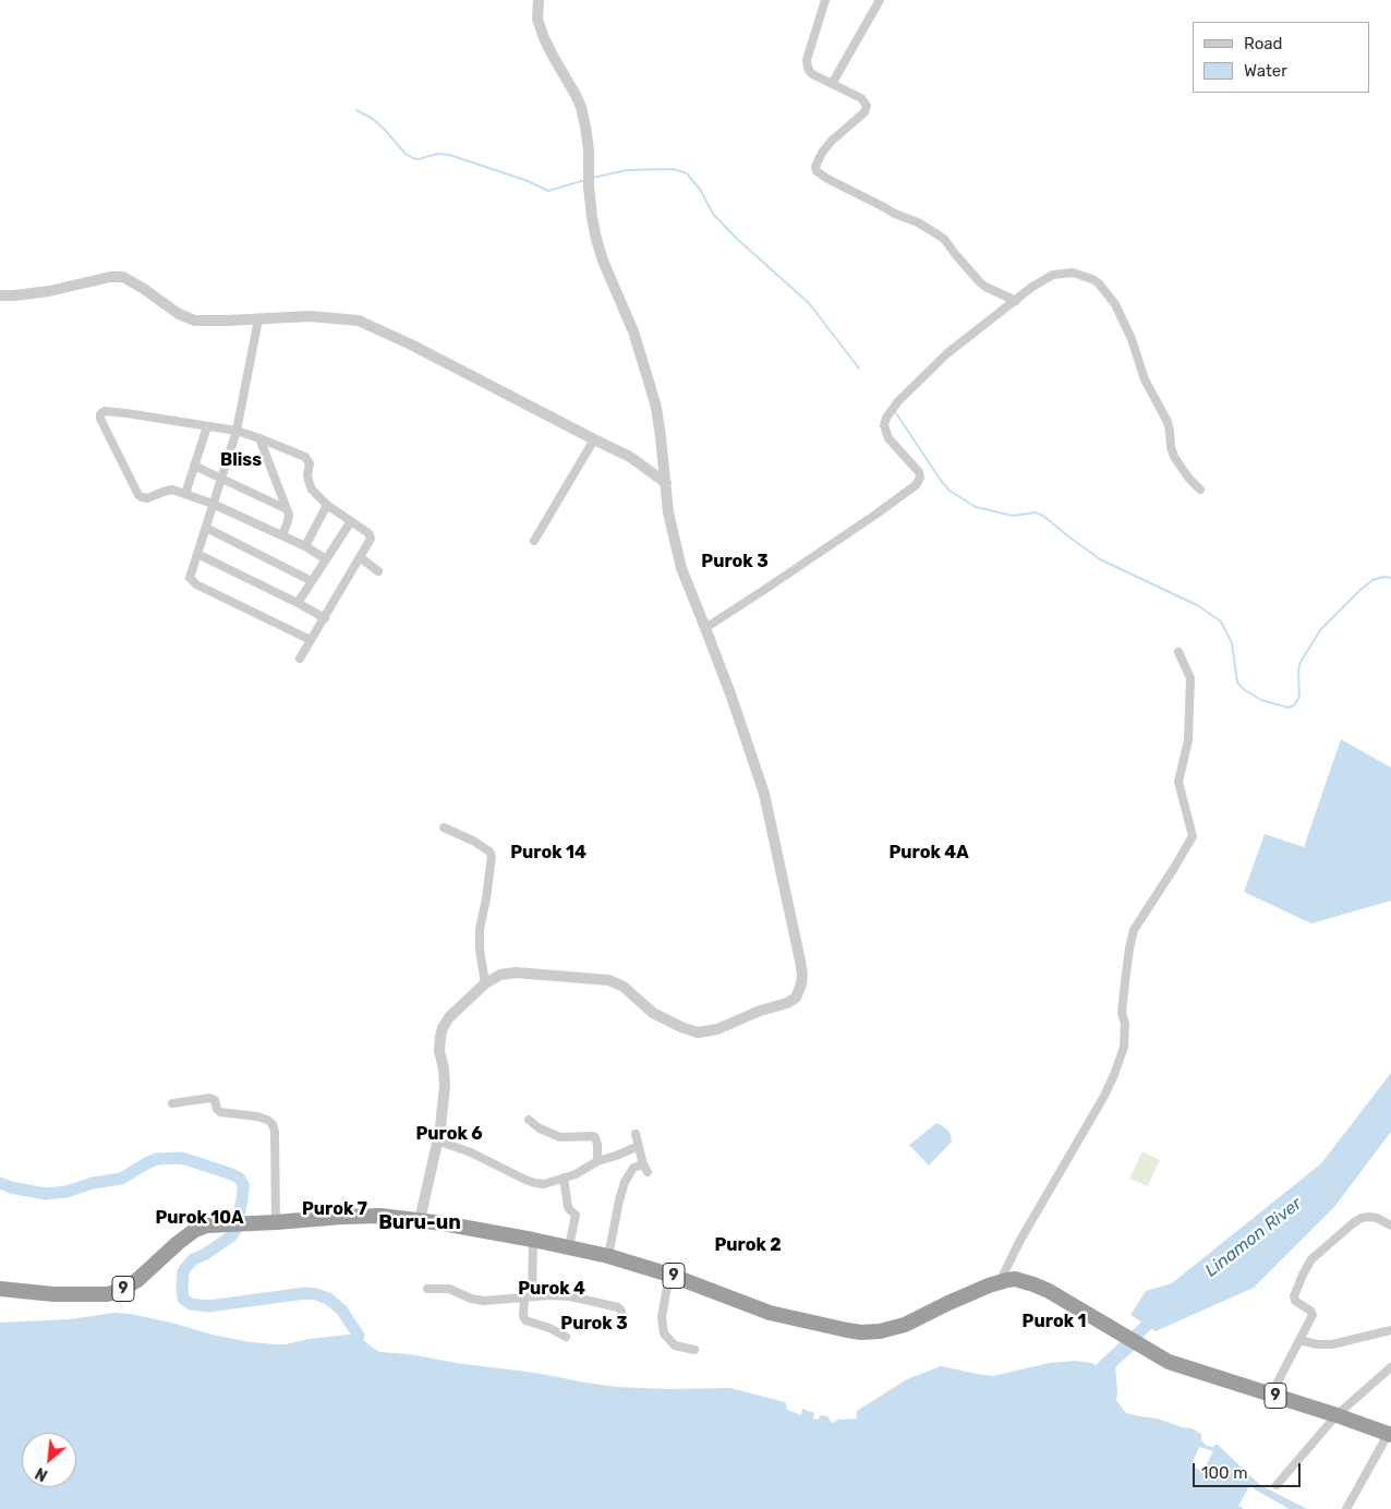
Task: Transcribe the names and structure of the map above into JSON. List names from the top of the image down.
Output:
{
  "streets": {
    "highway": ["9"]
  },
  "districts": [
    "Bliss",
    "Purok 3",
    "Purok 14",
    "Purok 4A",
    "Purok 6",
    "Purok 7",
    "Purok 10A",
    "Buru-un",
    "Purok 2",
    "Purok 4",
    "Purok 1",
    "Purok 3"
  ],
  "water": ["Linamon River"],
  "legend": ["Road", "Water"],
  "scale_bar": "100 m",
  "north": "bottom left"
}
